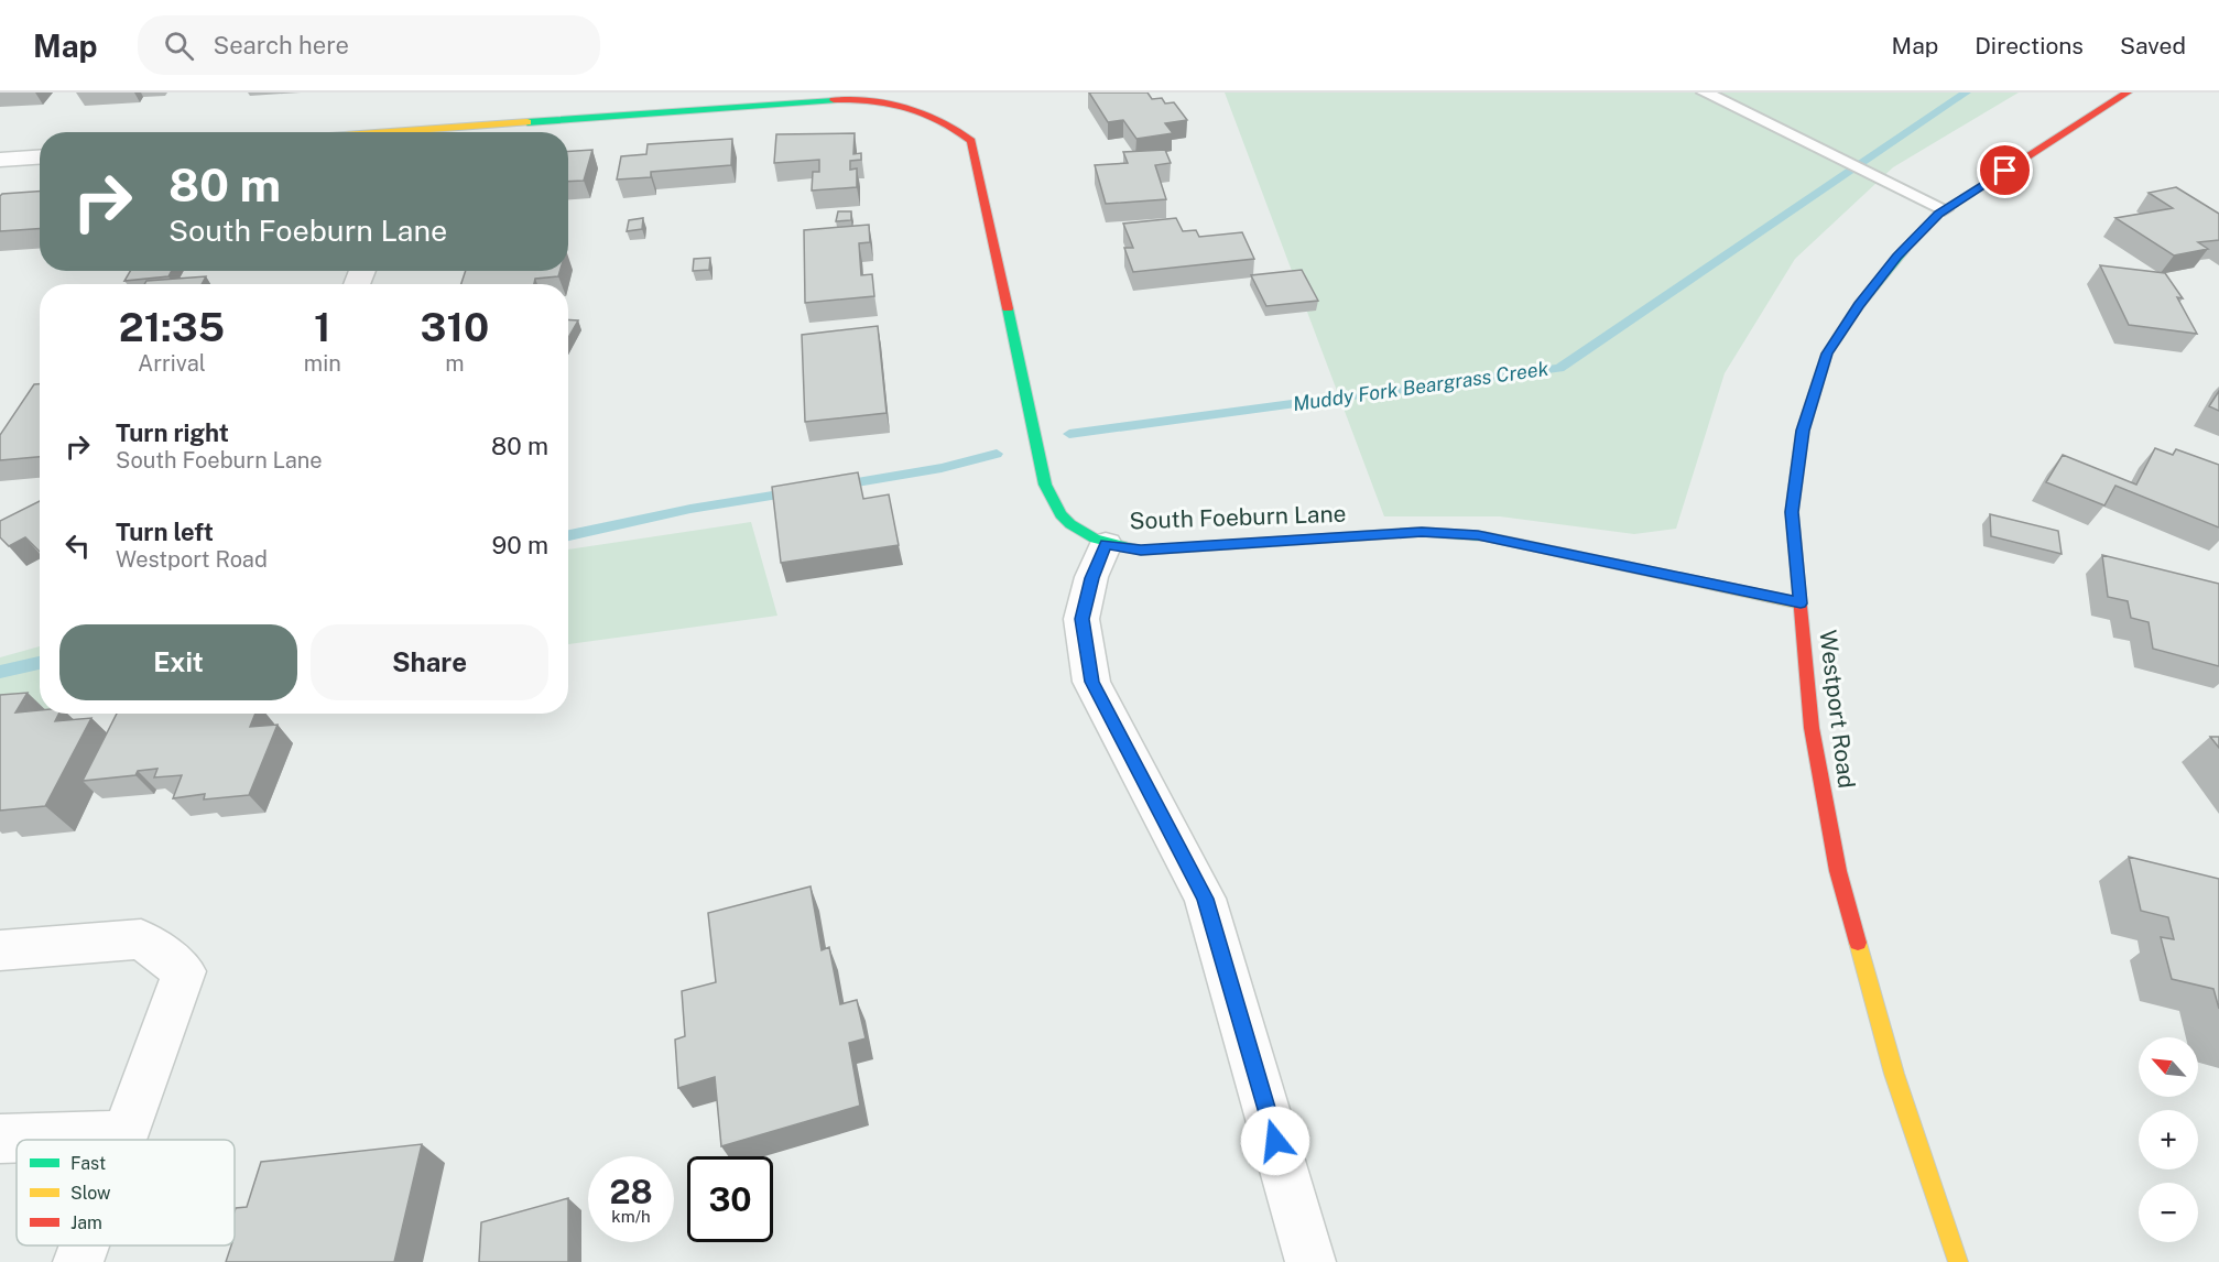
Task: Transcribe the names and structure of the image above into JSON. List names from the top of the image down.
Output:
{
  "streets": {
    "street": ["South Foeburn Lane", "Westport Road"]
  },
  "crossings": [
    ["South Foeburn Lane", "Westport Road"]
  ],
  "water": ["Muddy Fork Beargrass Creek"],
  "legend": ["Fast", "Slow", "Jam"],
  "north": "top left",
  "page": {
    "header": "Map",
    "search": "Search here",
    "nav": ["Map", "Directions", "Saved"],
    "turn": ["80 m", "South Foeburn Lane"],
    "eta": [
      "21:35",
      "Arrival",
      "1",
      "min",
      "310",
      "m"
    ],
    "list": [
      {
        "name": "Turn right",
        "note": "South Foeburn Lane",
        "value": "80 m"
      },
      {
        "name": "Turn left",
        "note": "Westport Road",
        "value": "90 m"
      }
    ],
    "buttons": ["Exit", "Share"],
    "map_buttons": ["+", "−"],
    "speed": "28 km/h",
    "limit": "30"
  }
}
